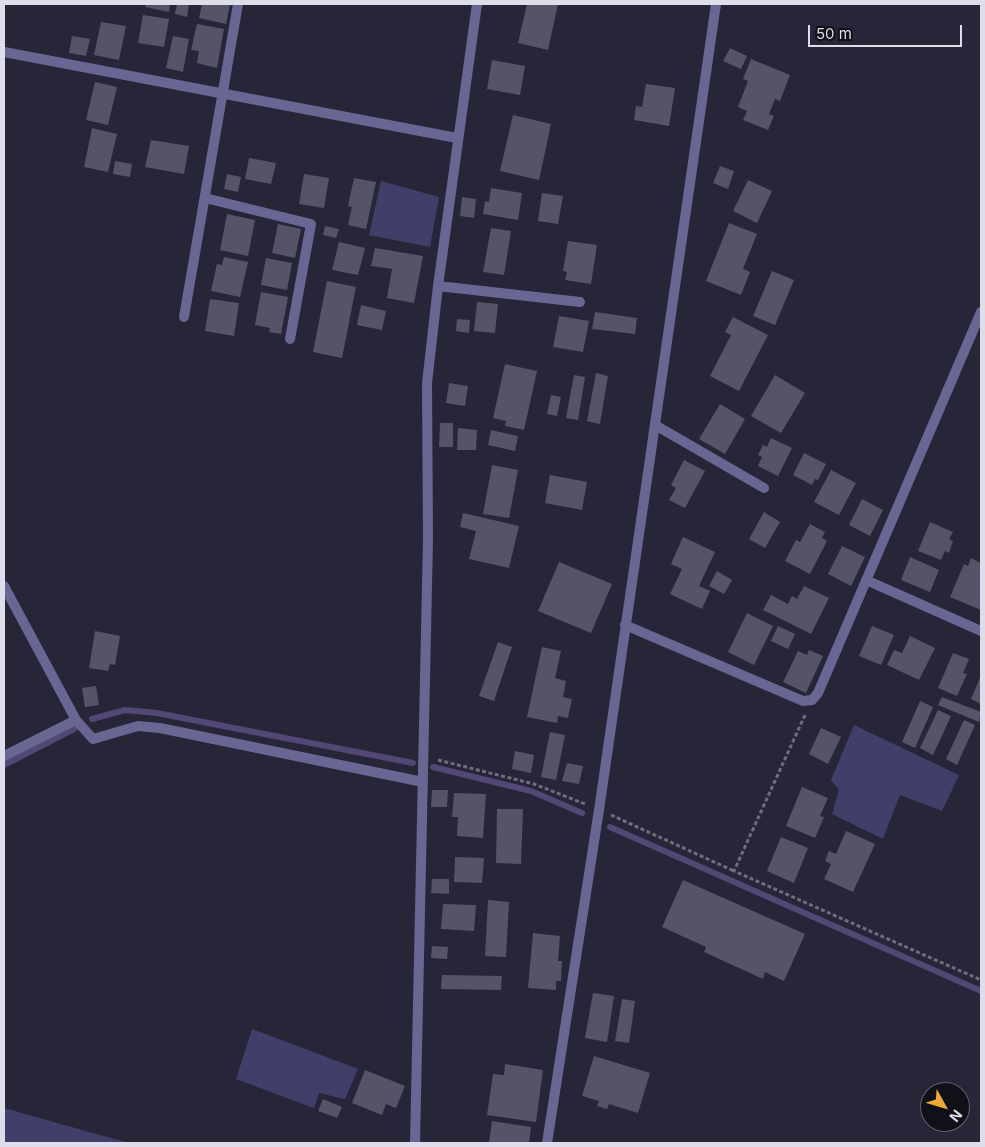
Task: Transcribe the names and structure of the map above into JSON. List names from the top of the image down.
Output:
{
  "scale_bar": "50 m",
  "north": "bottom right"
}
